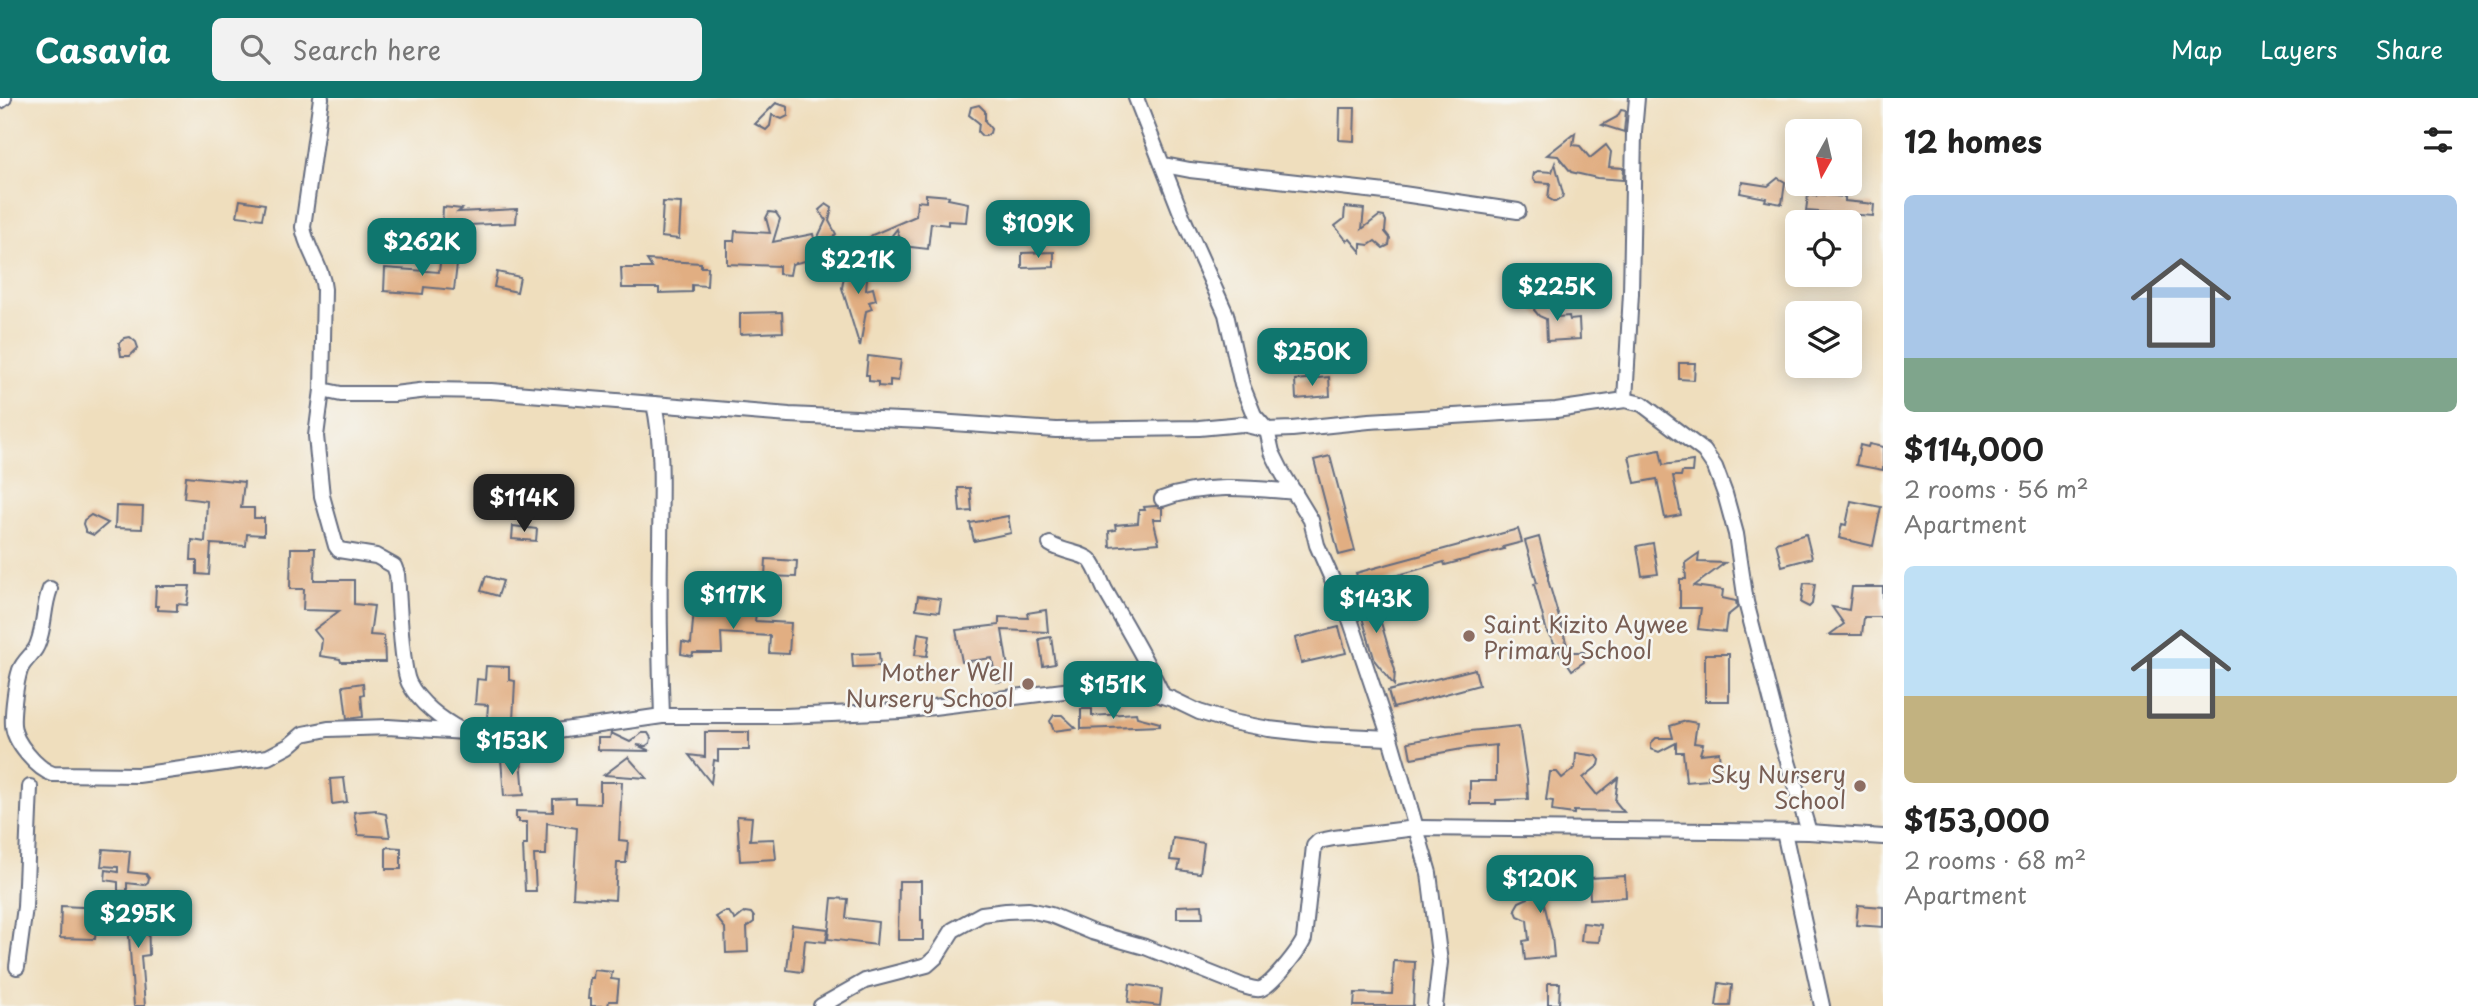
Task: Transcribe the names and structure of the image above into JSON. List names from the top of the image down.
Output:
{
  "places": ["Saint Kizito Aywee Primary School", "Mother Well Nursery School", "Sky Nursery School"],
  "north": "bottom",
  "page": {
    "header": "Casavia",
    "search": "Search here",
    "nav": ["Map", "Layers", "Share"],
    "heading": "12 homes",
    "list": [
      {
        "name": "$114,000",
        "note": "2 rooms · 56 m² · Apartment"
      },
      {
        "name": "$153,000",
        "note": "2 rooms · 68 m² · Apartment"
      }
    ],
    "price": [
      "$109K",
      "$262K",
      "$221K",
      "$225K",
      "$250K",
      "$114K",
      "$117K",
      "$143K",
      "$151K",
      "$153K",
      "$120K",
      "$295K"
    ]
  }
}
